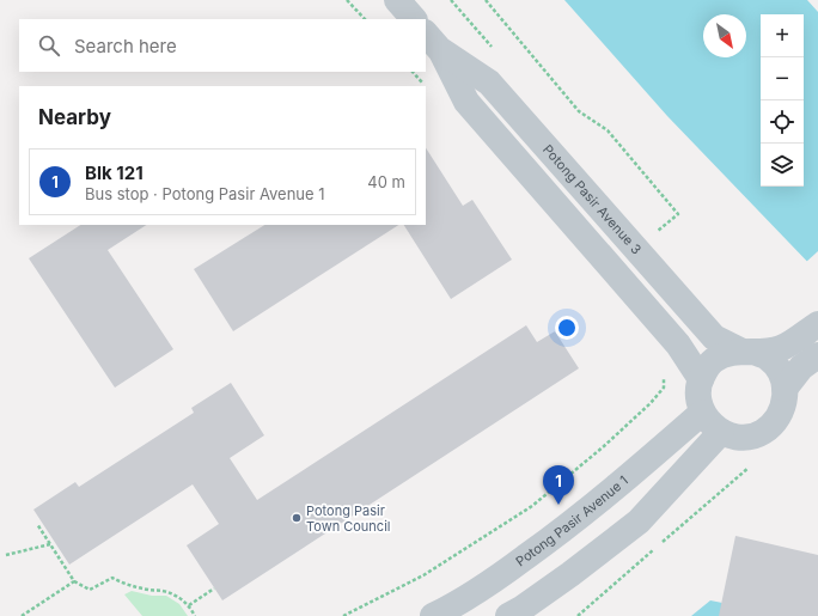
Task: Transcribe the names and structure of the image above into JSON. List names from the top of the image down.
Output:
{
  "streets": {
    "street": ["Potong Pasir Avenue 3", "Potong Pasir Avenue 1"]
  },
  "crossings": [
    ["Potong Pasir Avenue 3", "Potong Pasir Avenue 1"]
  ],
  "places": ["Potong Pasir Town Council"],
  "north": "bottom right",
  "page": {
    "map_buttons": ["+", "−"],
    "search": "Search here",
    "heading": "Nearby",
    "list": [
      {
        "mark": "1",
        "name": "Blk 121",
        "note": "Bus stop · Potong Pasir Avenue 1",
        "value": "40 m"
      }
    ],
    "pins": "1"
  }
}
